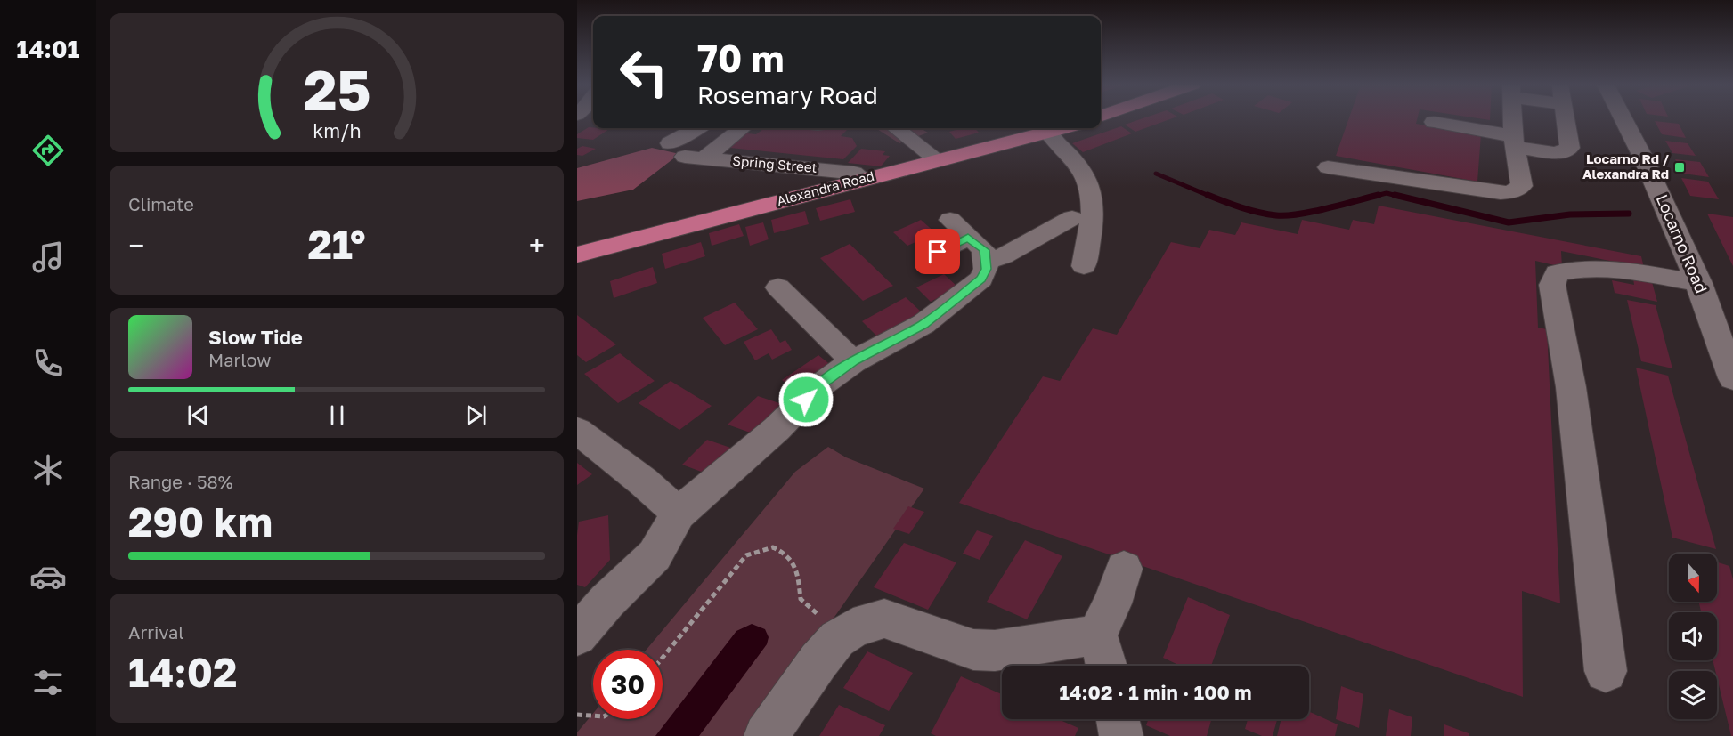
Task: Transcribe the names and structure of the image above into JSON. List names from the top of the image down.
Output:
{
  "streets": {
    "main road": ["Alexandra Road"],
    "street": ["Spring Street", "Locarno Road"]
  },
  "crossings": [
    ["Spring Street", "Alexandra Road"]
  ],
  "places": {
    "transit": ["Locarno Rd / Alexandra Rd"]
  },
  "north": "bottom",
  "page": {
    "tabs": "14:01",
    "turn": ["70 m", "Rosemary Road"],
    "tile": [
      "Climate",
      ["Range · 58%", "290 km"],
      ["Arrival", "14:02"]
    ],
    "heat": ["−", "21°", "+"],
    "song": ["Slow Tide", "Marlow"],
    "limit": "30",
    "trip": "14:02 · 1 min · 100 m",
    "gauge": ["25", "km/h"]
  }
}
